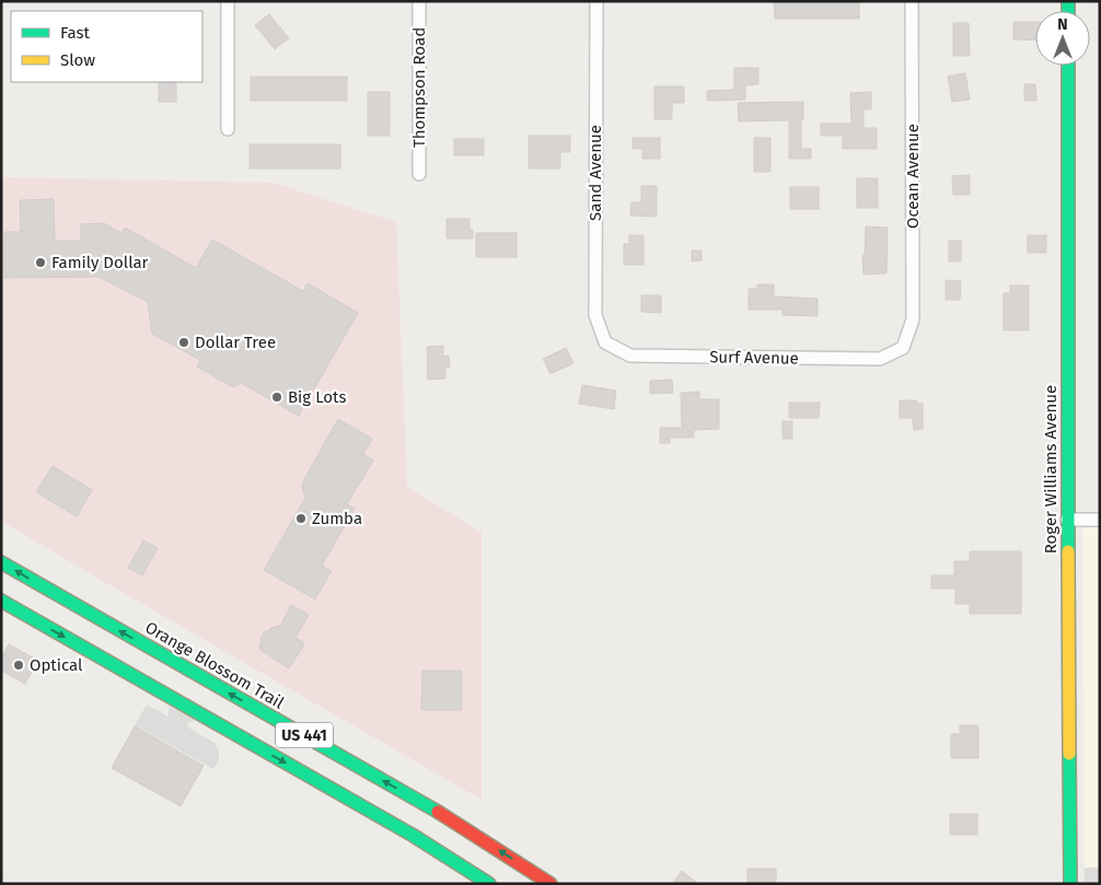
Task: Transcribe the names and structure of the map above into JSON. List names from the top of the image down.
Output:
{
  "streets": {
    "main road": ["Roger Williams Avenue", "Orange Blossom Trail", "US 441"],
    "street": [
      "Thompson Road",
      "Sand Avenue",
      "Ocean Avenue",
      "Surf Avenue"
    ]
  },
  "crossings": [
    ["Sand Avenue", "Surf Avenue"],
    ["Ocean Avenue", "Surf Avenue"]
  ],
  "places": [
    "Family Dollar",
    "Dollar Tree",
    "Big Lots",
    "Zumba",
    "Optical"
  ],
  "legend": ["Fast", "Slow"],
  "north": "top"
}
